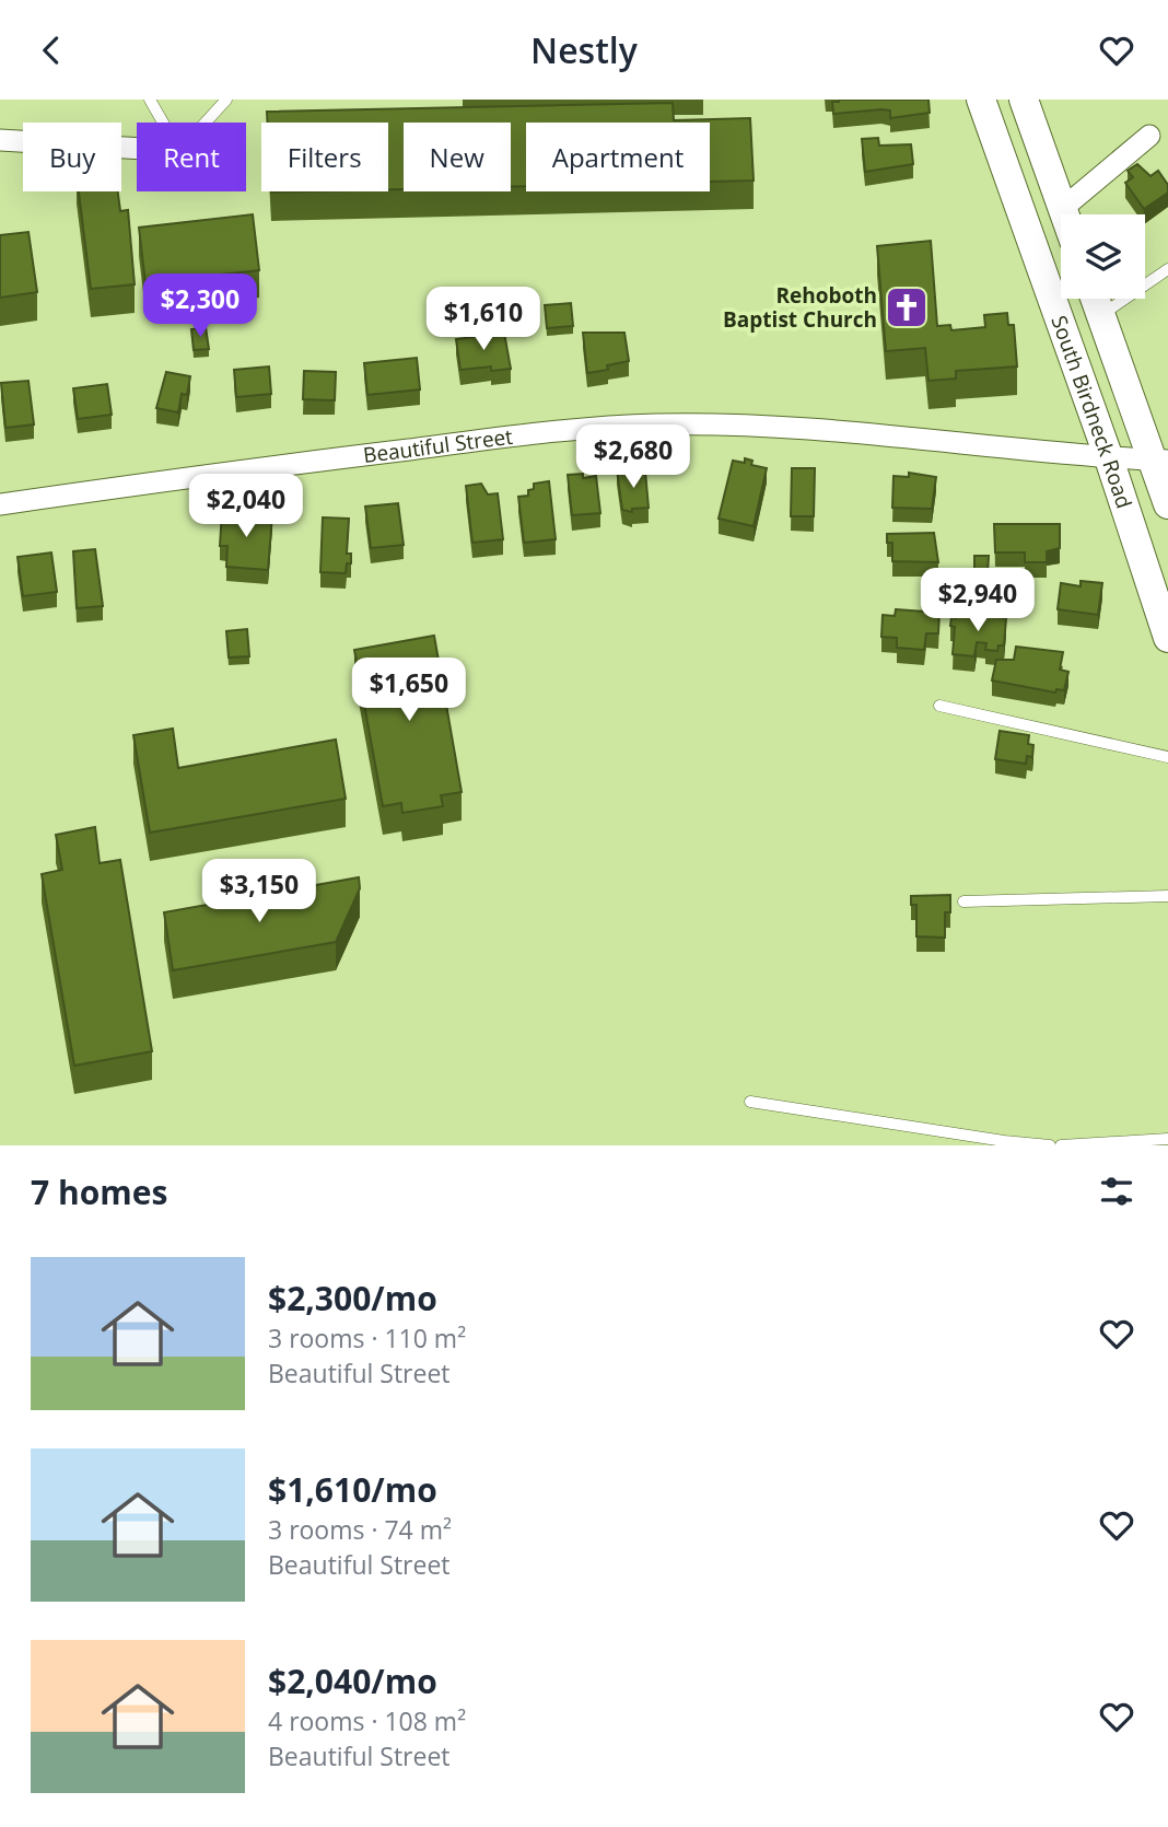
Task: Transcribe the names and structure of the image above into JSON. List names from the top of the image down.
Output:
{
  "streets": {
    "main road": ["South Birdneck Road"],
    "street": ["Beautiful Street"]
  },
  "crossings": [
    ["South Birdneck Road", "Beautiful Street"]
  ],
  "places": {
    "church": ["Rehoboth Baptist Church"]
  },
  "page": {
    "header": "Nestly",
    "chip": [
      "Buy",
      "Rent",
      "Filters",
      "New",
      "Apartment"
    ],
    "price": [
      "$2,300",
      "$1,610",
      "$2,680",
      "$2,040",
      "$2,940",
      "$1,650",
      "$3,150"
    ],
    "heading": "7 homes",
    "list": [
      {
        "name": "$2,300/mo",
        "note": "3 rooms · 110 m² · Beautiful Street"
      },
      {
        "name": "$1,610/mo",
        "note": "3 rooms · 74 m² · Beautiful Street"
      },
      {
        "name": "$2,040/mo",
        "note": "4 rooms · 108 m² · Beautiful Street"
      }
    ]
  }
}
